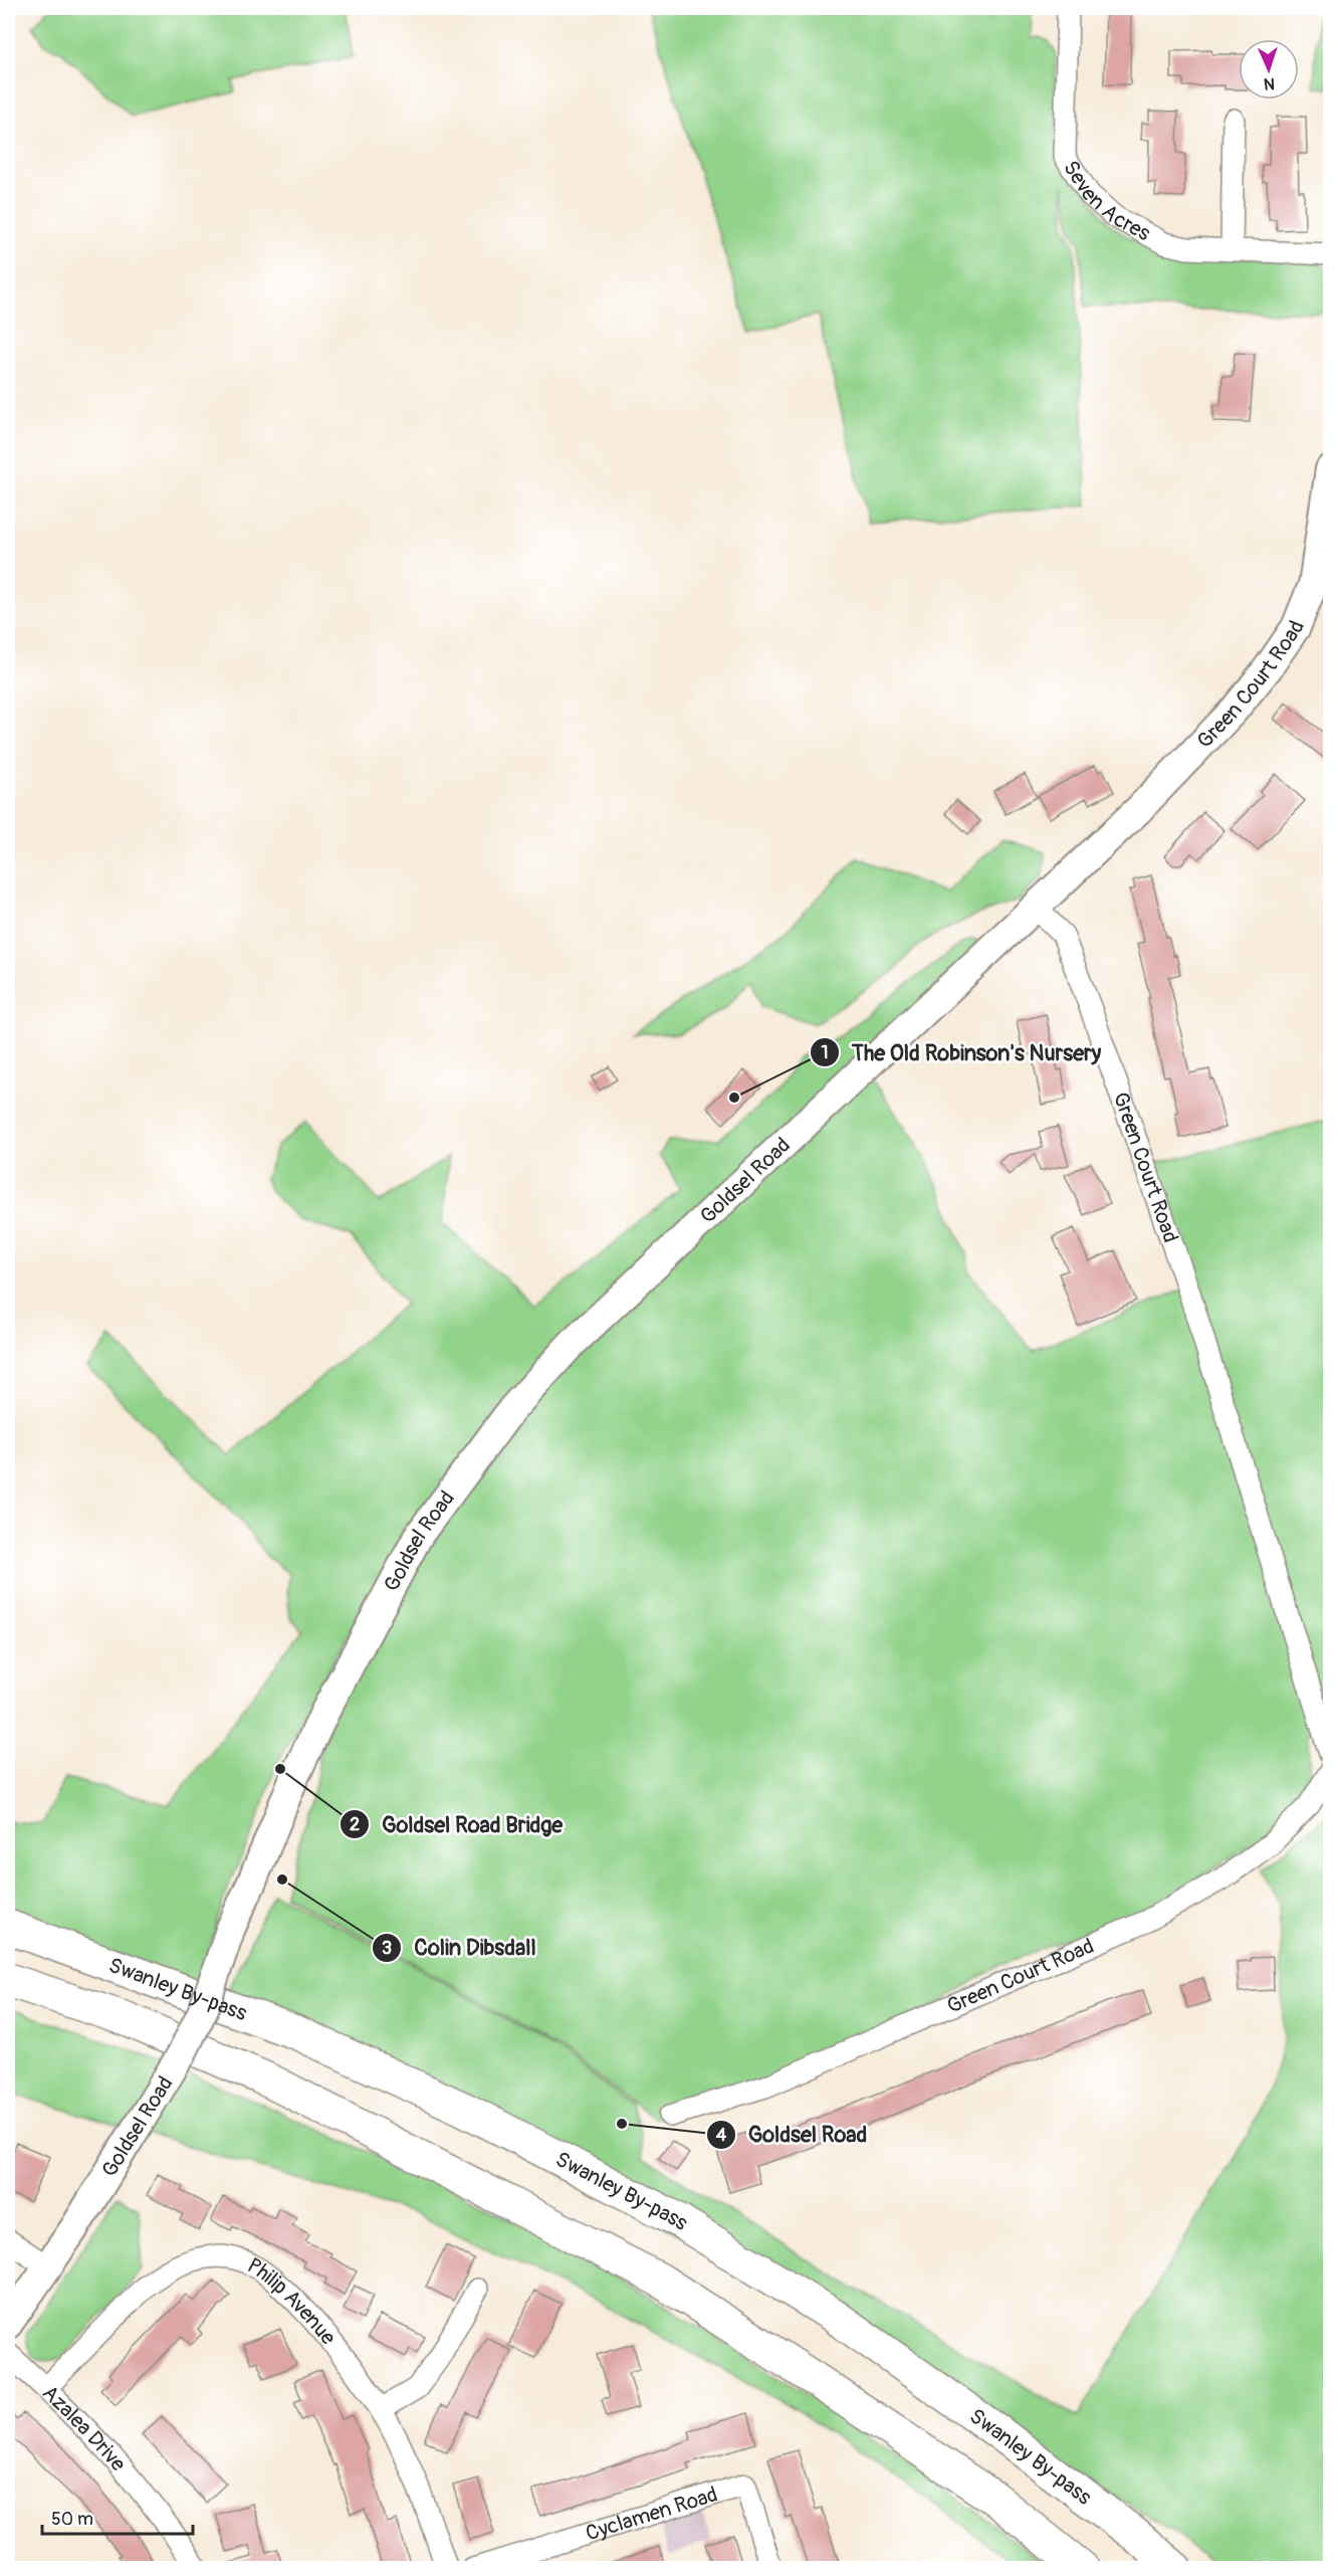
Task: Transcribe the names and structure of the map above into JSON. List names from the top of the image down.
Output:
{
  "streets": {
    "highway": ["Swanley By-pass"],
    "main road": ["Green Court Road", "Goldsel Road"],
    "street": [
      "Seven Acres",
      "Philip Avenue",
      "Azalea Drive",
      "Cyclamen Road"
    ]
  },
  "crossings": [
    ["Green Court Road", "Goldsel Road"],
    ["Philip Avenue", "Azalea Drive"]
  ],
  "places": [
    "The Old Robinson's Nursery",
    "Goldsel Road Bridge",
    "Colin Dibsdall",
    "Goldsel Road"
  ],
  "scale_bar": "50 m",
  "north": "bottom"
}
